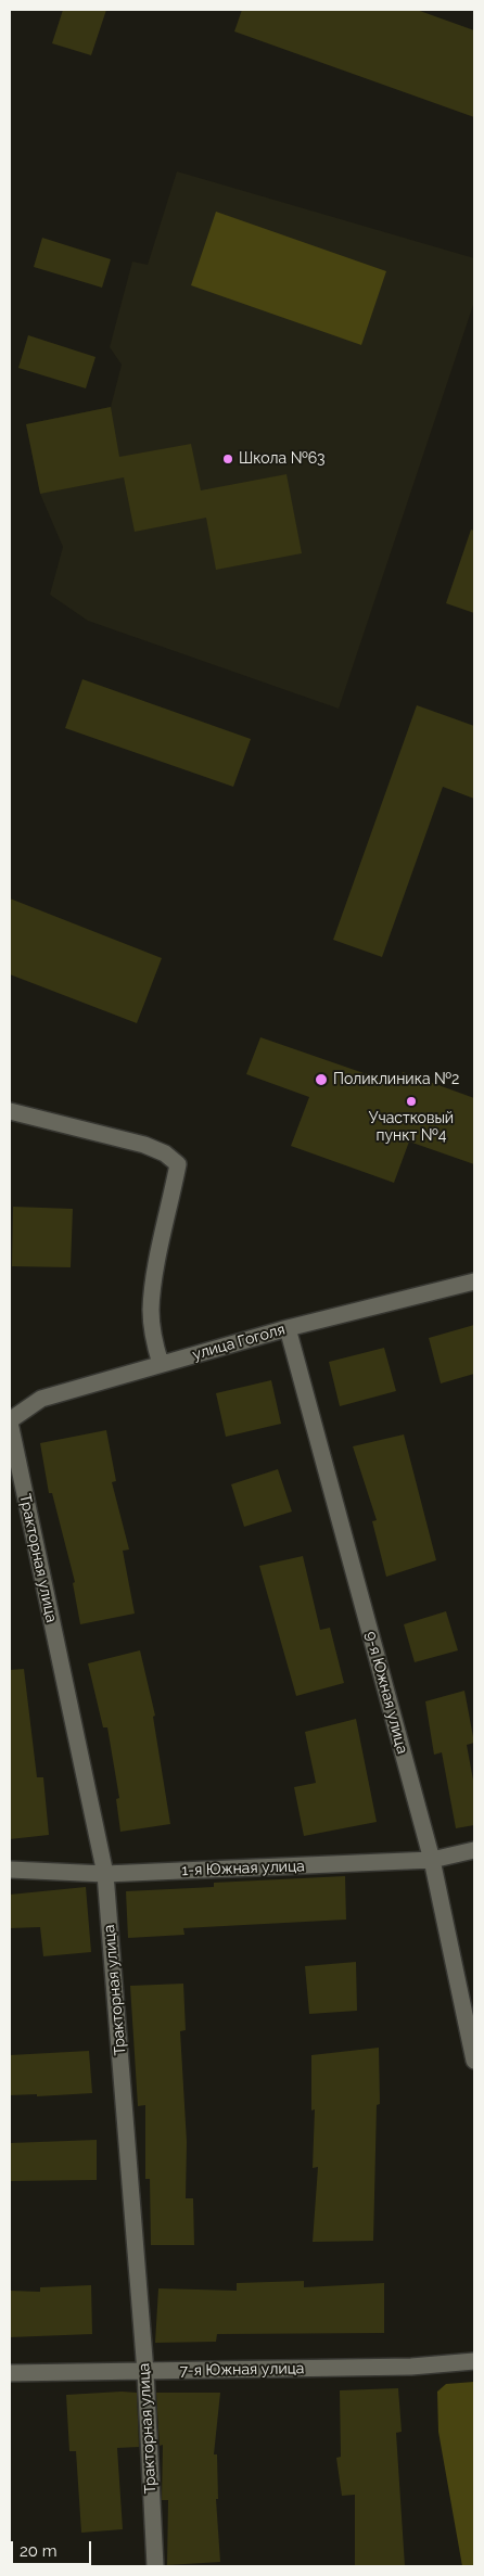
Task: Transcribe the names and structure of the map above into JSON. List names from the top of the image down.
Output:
{
  "streets": {
    "street": [
      "улица Гоголя",
      "Тракторная улица",
      "9-я Южная улица",
      "1-я Южная улица",
      "7-я Южная улица"
    ]
  },
  "crossings": [
    ["улица Гоголя", "Тракторная улица"],
    ["улица Гоголя", "9-я Южная улица"],
    ["Тракторная улица", "1-я Южная улица"],
    ["Тракторная улица", "7-я Южная улица"],
    ["9-я Южная улица", "1-я Южная улица"]
  ],
  "places": ["Школа №63", "Поликлиника №2", "Участковый пункт №4"],
  "scale_bar": "20 m"
}
